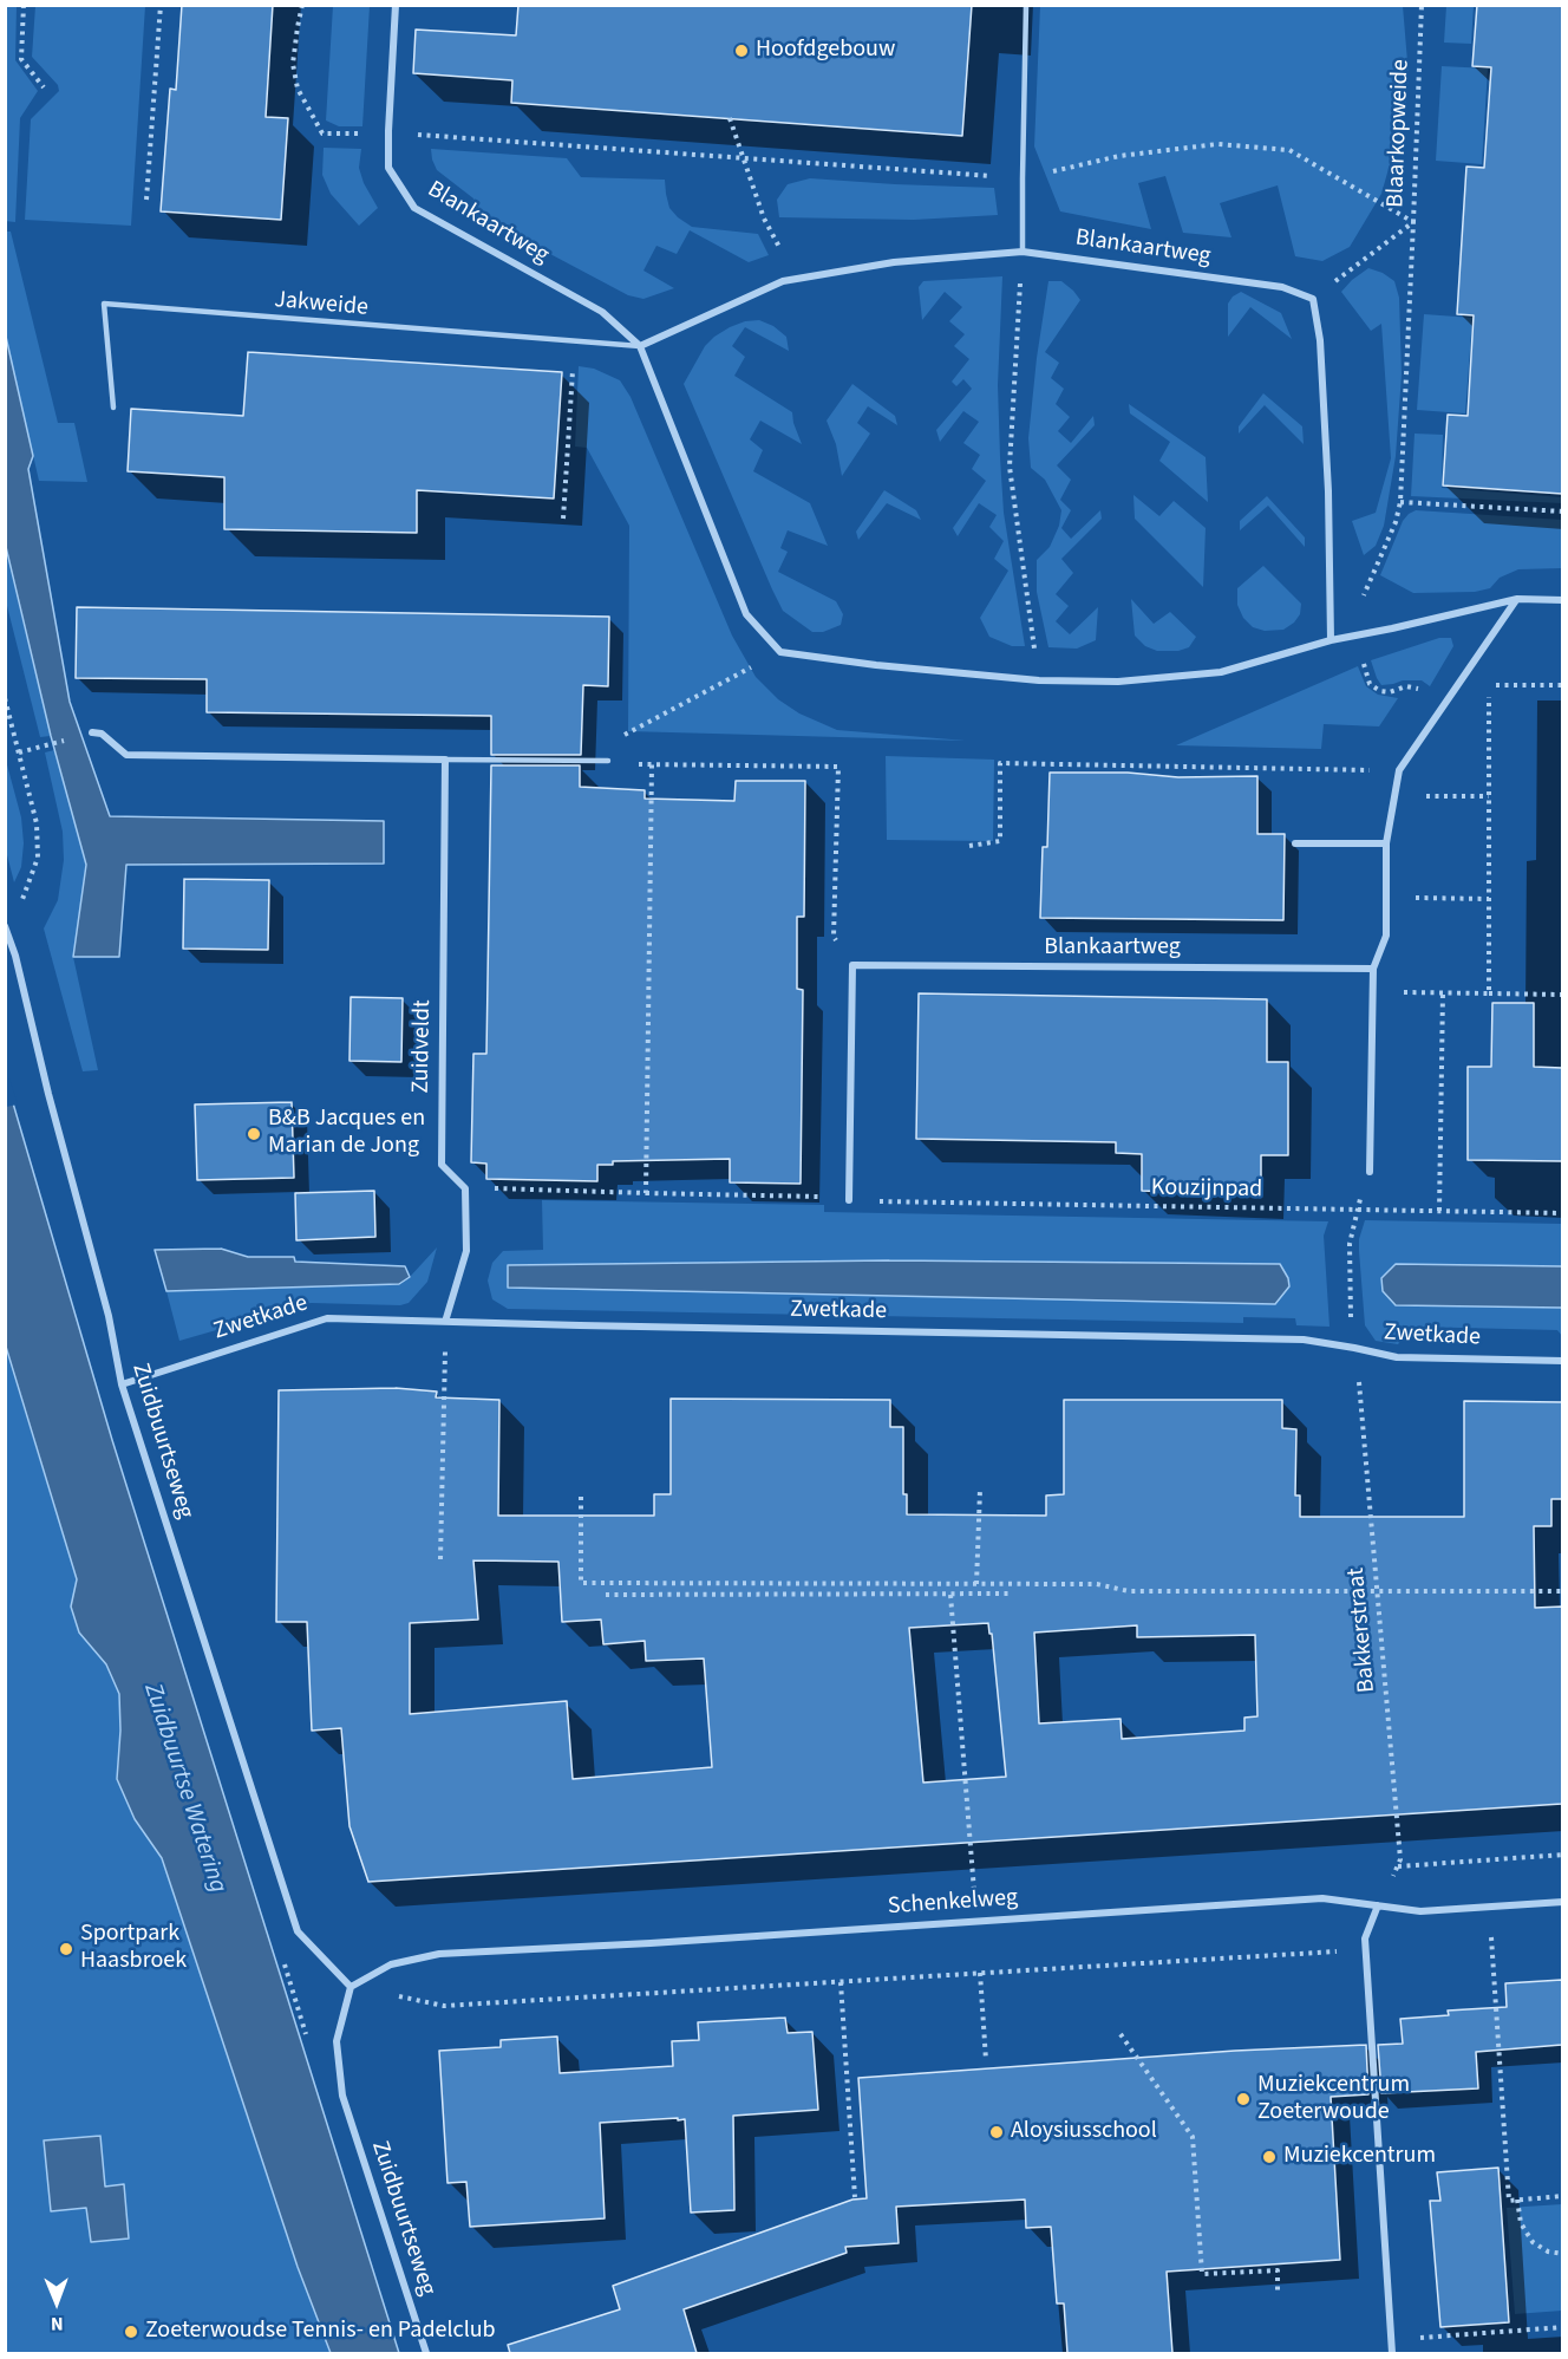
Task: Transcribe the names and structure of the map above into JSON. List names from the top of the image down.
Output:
{
  "streets": {
    "street": [
      "Blankaartweg",
      "Zuidveldt",
      "Zwetkade",
      "Zuidbuurtseweg",
      "Schenkelweg"
    ],
    "lane": ["Jakweide"],
    "path": ["Blaarkopweide", "Kouzijnpad", "Bakkerstraat"]
  },
  "crossings": [
    ["Blaarkopweide", "Blankaartweg"],
    ["Blankaartweg", "Jakweide"],
    ["Zuidveldt", "Kouzijnpad"],
    ["Zwetkade", "Zuidbuurtseweg"],
    ["Zwetkade", "Bakkerstraat"],
    ["Zuidbuurtseweg", "Schenkelweg"],
    ["Bakkerstraat", "Schenkelweg"]
  ],
  "water": ["Zuidbuurtse Watering"],
  "places": [
    "Hoofdgebouw",
    "B&B Jacques en Marian de Jong",
    "Sportpark Haasbroek",
    "Muziekcentrum Zoeterwoude",
    "Aloysiusschool",
    "Muziekcentrum",
    "Zoeterwoudse Tennis- en Padelclub"
  ],
  "north": "bottom"
}
